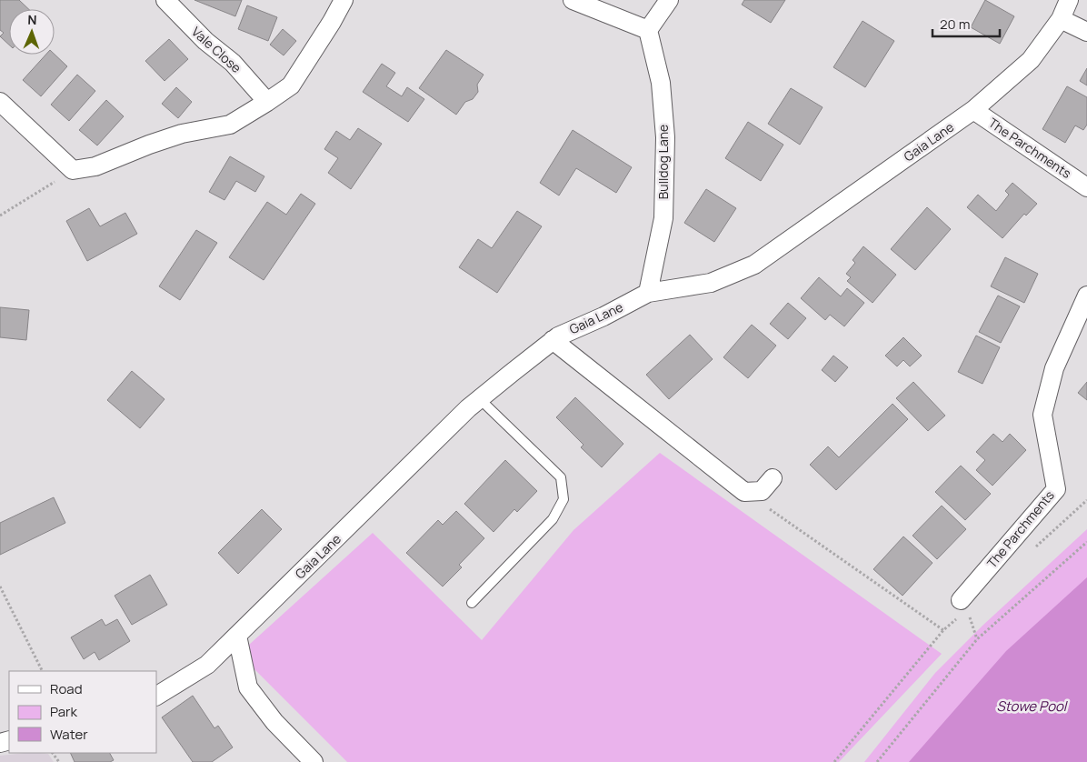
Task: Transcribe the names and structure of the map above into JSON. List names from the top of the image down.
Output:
{
  "streets": {
    "street": [
      "Vale Close",
      "Gaia Lane",
      "The Parchments",
      "Bulldog Lane"
    ]
  },
  "crossings": [
    ["Gaia Lane", "The Parchments"],
    ["Gaia Lane", "Bulldog Lane"]
  ],
  "water": ["Stowe Pool"],
  "legend": ["Road", "Park", "Water"],
  "scale_bar": "20 m",
  "north": "top"
}
